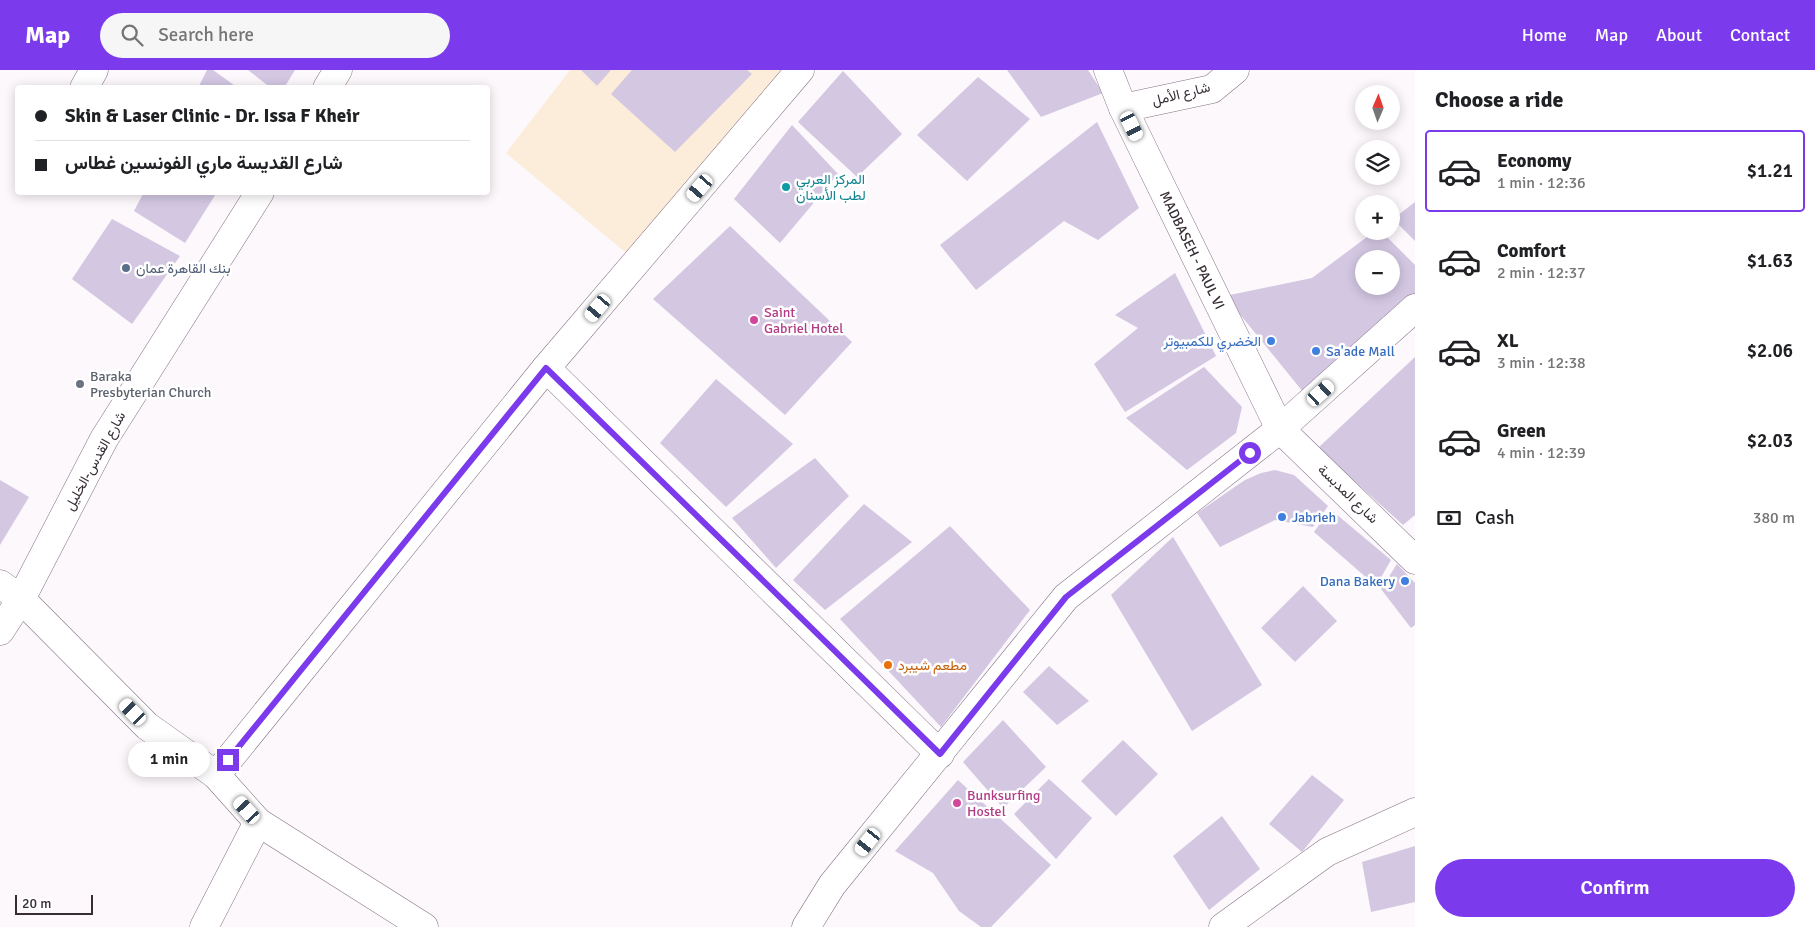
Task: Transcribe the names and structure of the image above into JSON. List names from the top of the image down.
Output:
{
  "streets": {
    "street": [
      "شارع الأمل",
      "MADBASEH - PAUL VI",
      "شارع القدس-الخليل",
      "شارع المدبسة"
    ]
  },
  "crossings": [
    ["شارع الأمل", "MADBASEH - PAUL VI"],
    ["MADBASEH - PAUL VI", "شارع المدبسة"]
  ],
  "places": [
    "المركز العربي لطب الأسنان",
    "بنك القاهرة عمان",
    "Saint Gabriel Hotel",
    "الخضري للكمبيوتر",
    "Sa'ade Mall",
    "Baraka Presbyterian Church",
    "Jabrieh",
    "Dana Bakery",
    "مطعم شيبرد",
    "Bunksurfing Hostel"
  ],
  "scale_bar": "20 m",
  "north": "top",
  "page": {
    "header": "Map",
    "search": "Search here",
    "nav": [
      "Home",
      "Map",
      "About",
      "Contact"
    ],
    "heading": "Choose a ride",
    "map_buttons": ["+", "−"],
    "banner": ["Skin & Laser Clinic - Dr. Issa F Kheir", "شارع القديسة ماري الفونسين غطاس"],
    "list": [
      {
        "name": "Economy",
        "note": "1 min · 12:36",
        "value": "$1.21"
      },
      {
        "name": "Comfort",
        "note": "2 min · 12:37",
        "value": "$1.63"
      },
      {
        "name": "XL",
        "note": "3 min · 12:38",
        "value": "$2.06"
      },
      {
        "name": "Green",
        "note": "4 min · 12:39",
        "value": "$2.03"
      }
    ],
    "pay": ["Cash", "380 m"],
    "bubble": "1 min",
    "buttons": "Confirm",
    "scale": "20 m"
  }
}
